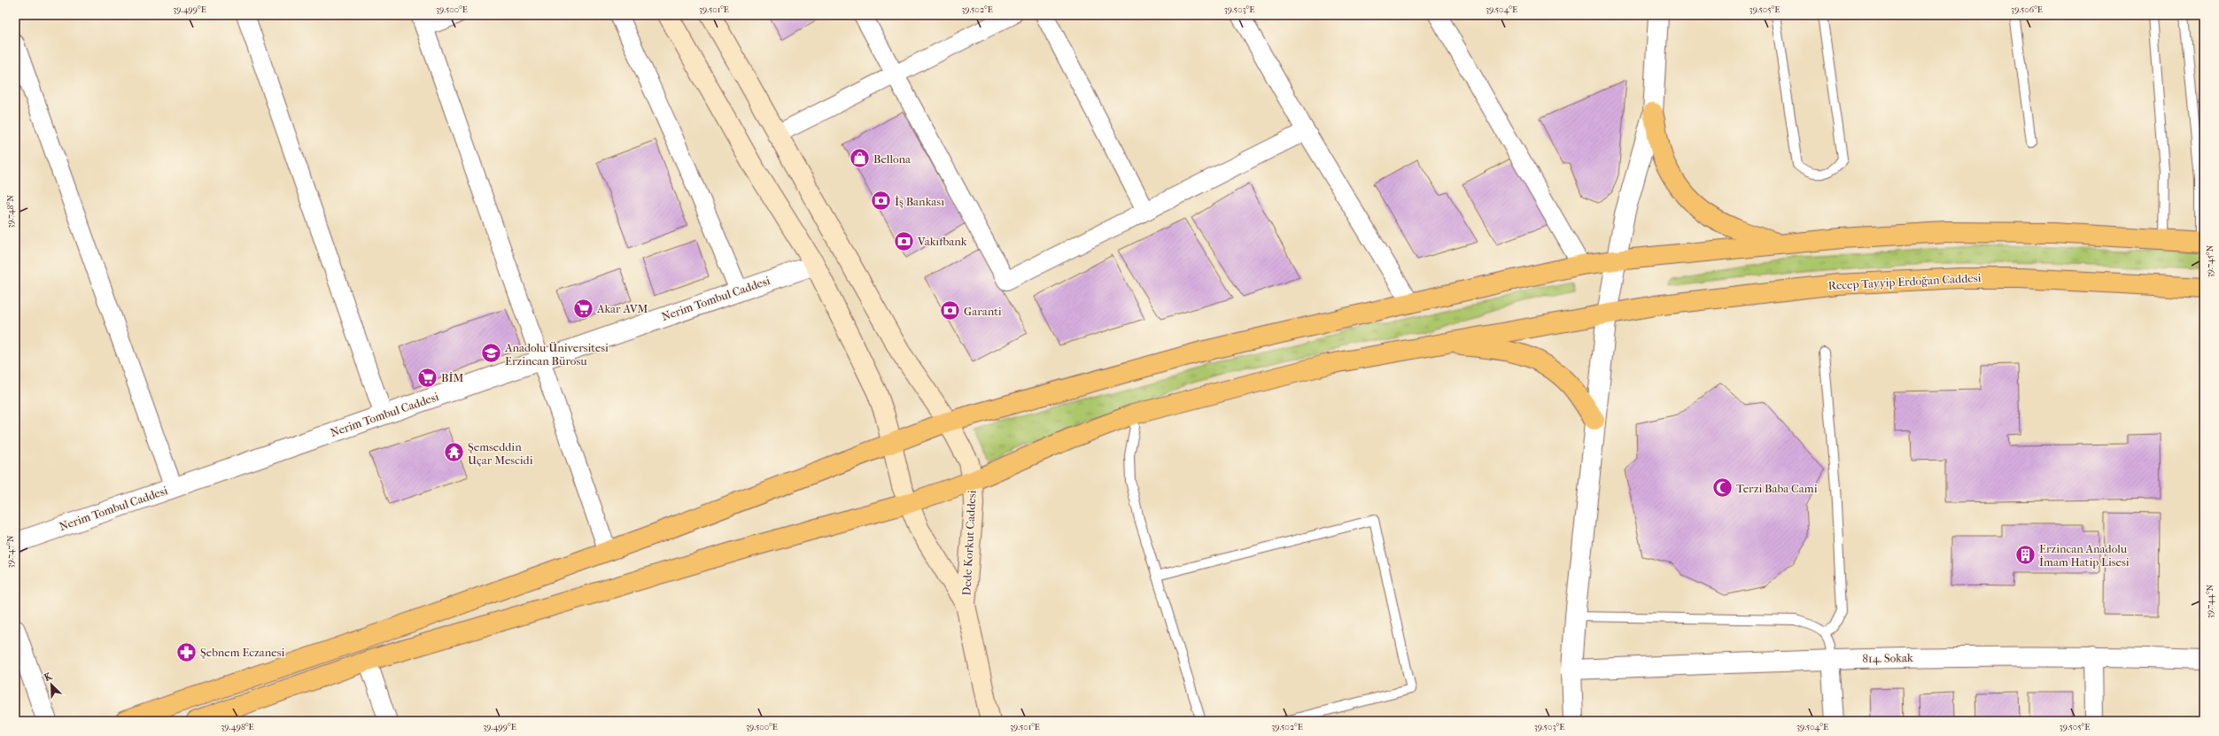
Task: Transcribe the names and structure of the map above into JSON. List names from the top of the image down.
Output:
{
  "streets": {
    "main road": ["Recep Tayyip Erdoğan Caddesi", "Dede Korkut Caddesi"],
    "street": ["Nerim Tombul Caddesi", "814. Sokak"]
  },
  "crossings": [
    ["Recep Tayyip Erdoğan Caddesi", "Dede Korkut Caddesi"],
    ["Nerim Tombul Caddesi", "Dede Korkut Caddesi"]
  ],
  "places": {
    "shop": ["Bellona"],
    "bank": ["İş Bankası", "Vakıfbank", "Garanti"],
    "supermarket": ["Akar AVM", "BİM"],
    "school or university": ["Anadolu Üniversitesi Erzincan Bürosu"],
    "temple": ["Şemseddin Uçar Mescidi"],
    "mosque": ["Terzi Baba Cami"],
    "building": ["Erzincan Anadolu İmam Hatip Lisesi"],
    "pharmacy": ["Şebnem Eczanesi"]
  },
  "north": "top left",
  "coordinates": [
    "39.499°E",
    "39.500°E",
    "39.501°E",
    "39.502°E",
    "39.503°E",
    "39.504°E",
    "39.505°E",
    "39.506°E",
    "39.748°N",
    "39.745°N",
    "39.747°N",
    "39.744°N",
    "39.498°E"
  ]
}
